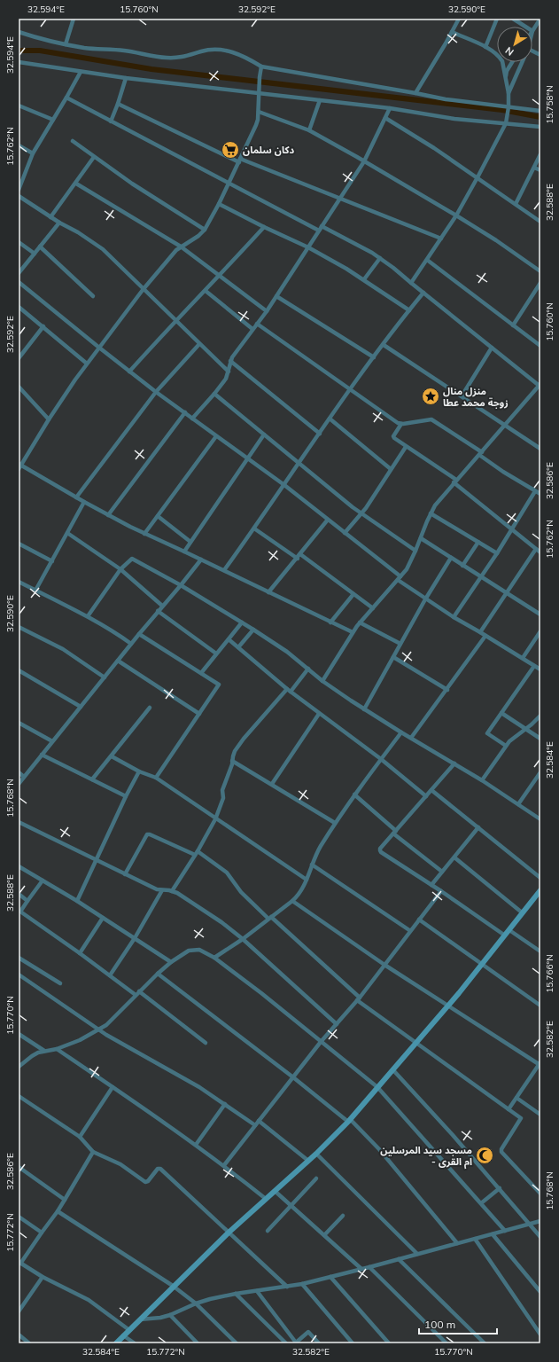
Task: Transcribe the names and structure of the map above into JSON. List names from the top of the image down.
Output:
{
  "places": {
    "supermarket": ["دكان سلمان"],
    "place": ["منزل منال زوجة محمد عطا"],
    "mosque": ["مسجد سيد المرسلين - ام القرى"]
  },
  "scale_bar": "100 m",
  "north": "bottom left",
  "coordinates": [
    "32.594°E",
    "15.760°N",
    "32.592°E",
    "32.590°E",
    "15.758°N",
    "15.762°N",
    "32.588°E",
    "32.586°E",
    "32.584°E",
    "15.768°N",
    "15.766°N",
    "15.770°N",
    "32.582°E",
    "15.772°N"
  ]
}
